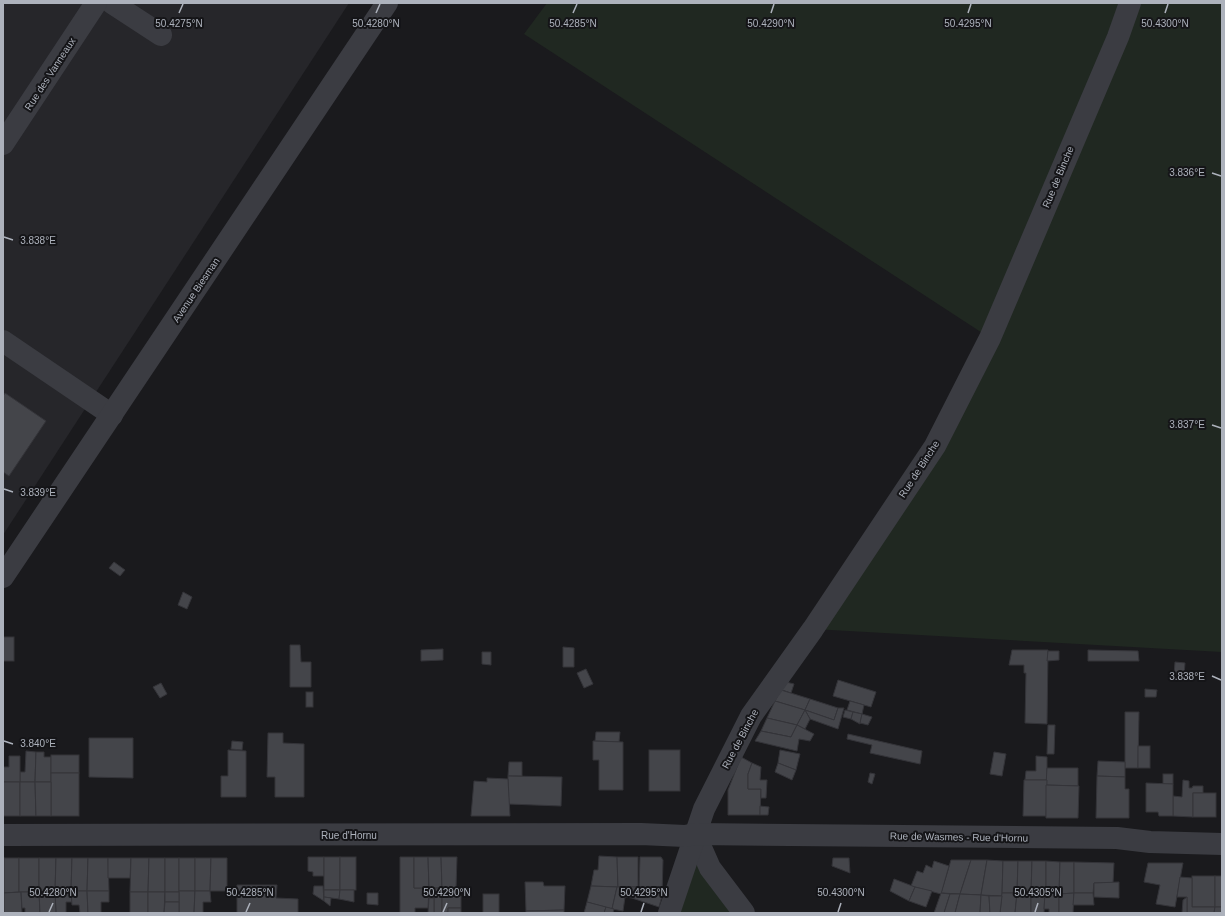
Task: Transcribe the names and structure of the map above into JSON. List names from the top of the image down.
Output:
{
  "streets": {
    "street": [
      "Rue des Vanneaux",
      "Rue de Binche",
      "Avenue Biesman",
      "Rue d'Hornu",
      "Rue de Wasmes - Rue d'Hornu"
    ]
  },
  "crossings": [
    ["Rue de Binche", "Rue d'Hornu"],
    ["Rue de Binche", "Rue de Wasmes - Rue d'Hornu"],
    ["Rue d'Hornu", "Rue de Wasmes - Rue d'Hornu"]
  ],
  "coordinates": [
    "50.4280°N",
    "50.4290°N",
    "50.4295°N",
    "50.4300°N",
    "50.4275°N",
    "50.4285°N",
    "3.836°E",
    "3.838°E",
    "3.837°E",
    "3.839°E",
    "3.840°E",
    "50.4305°N"
  ]
}
